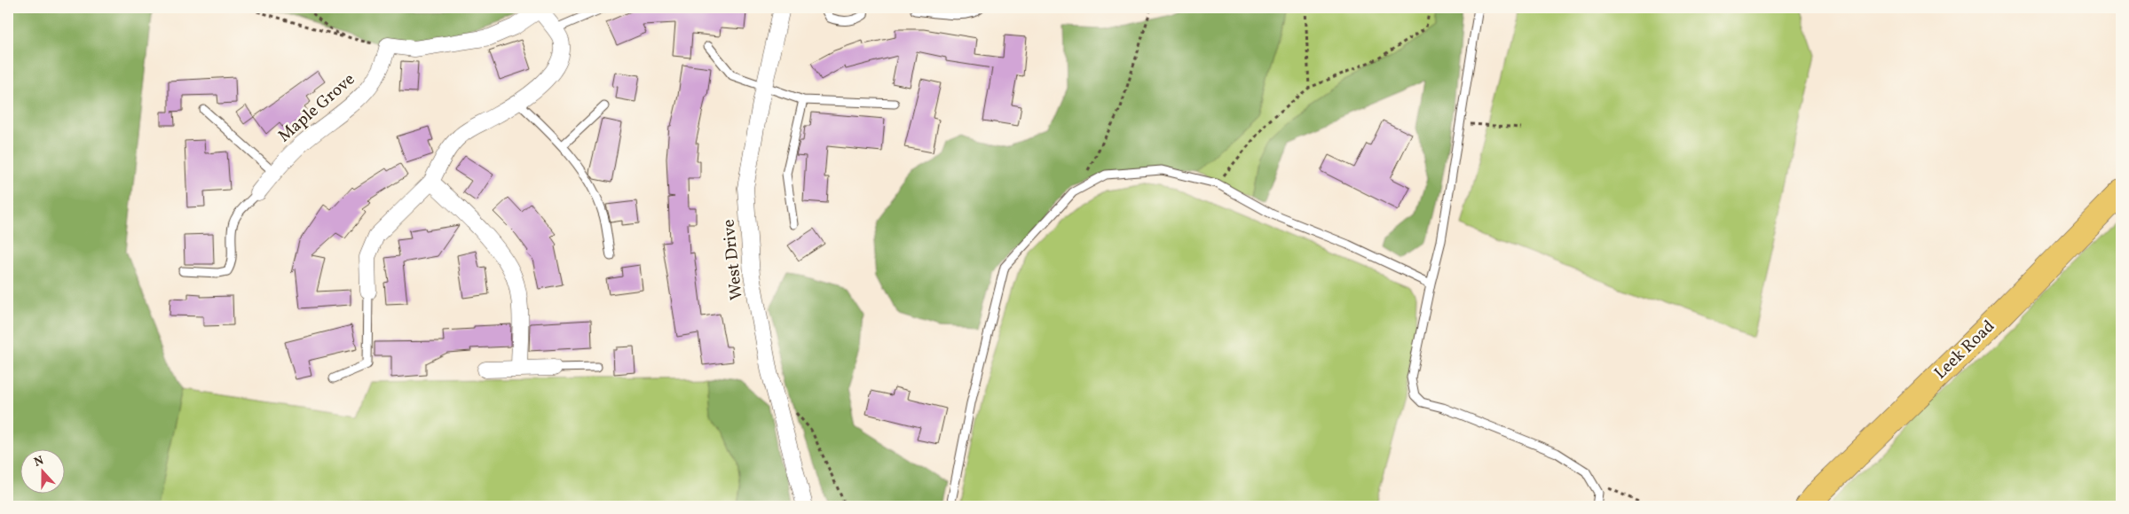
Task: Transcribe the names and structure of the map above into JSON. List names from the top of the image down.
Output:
{
  "streets": {
    "highway": ["Leek Road"],
    "street": ["Maple Grove", "West Drive"]
  },
  "north": "top"
}
